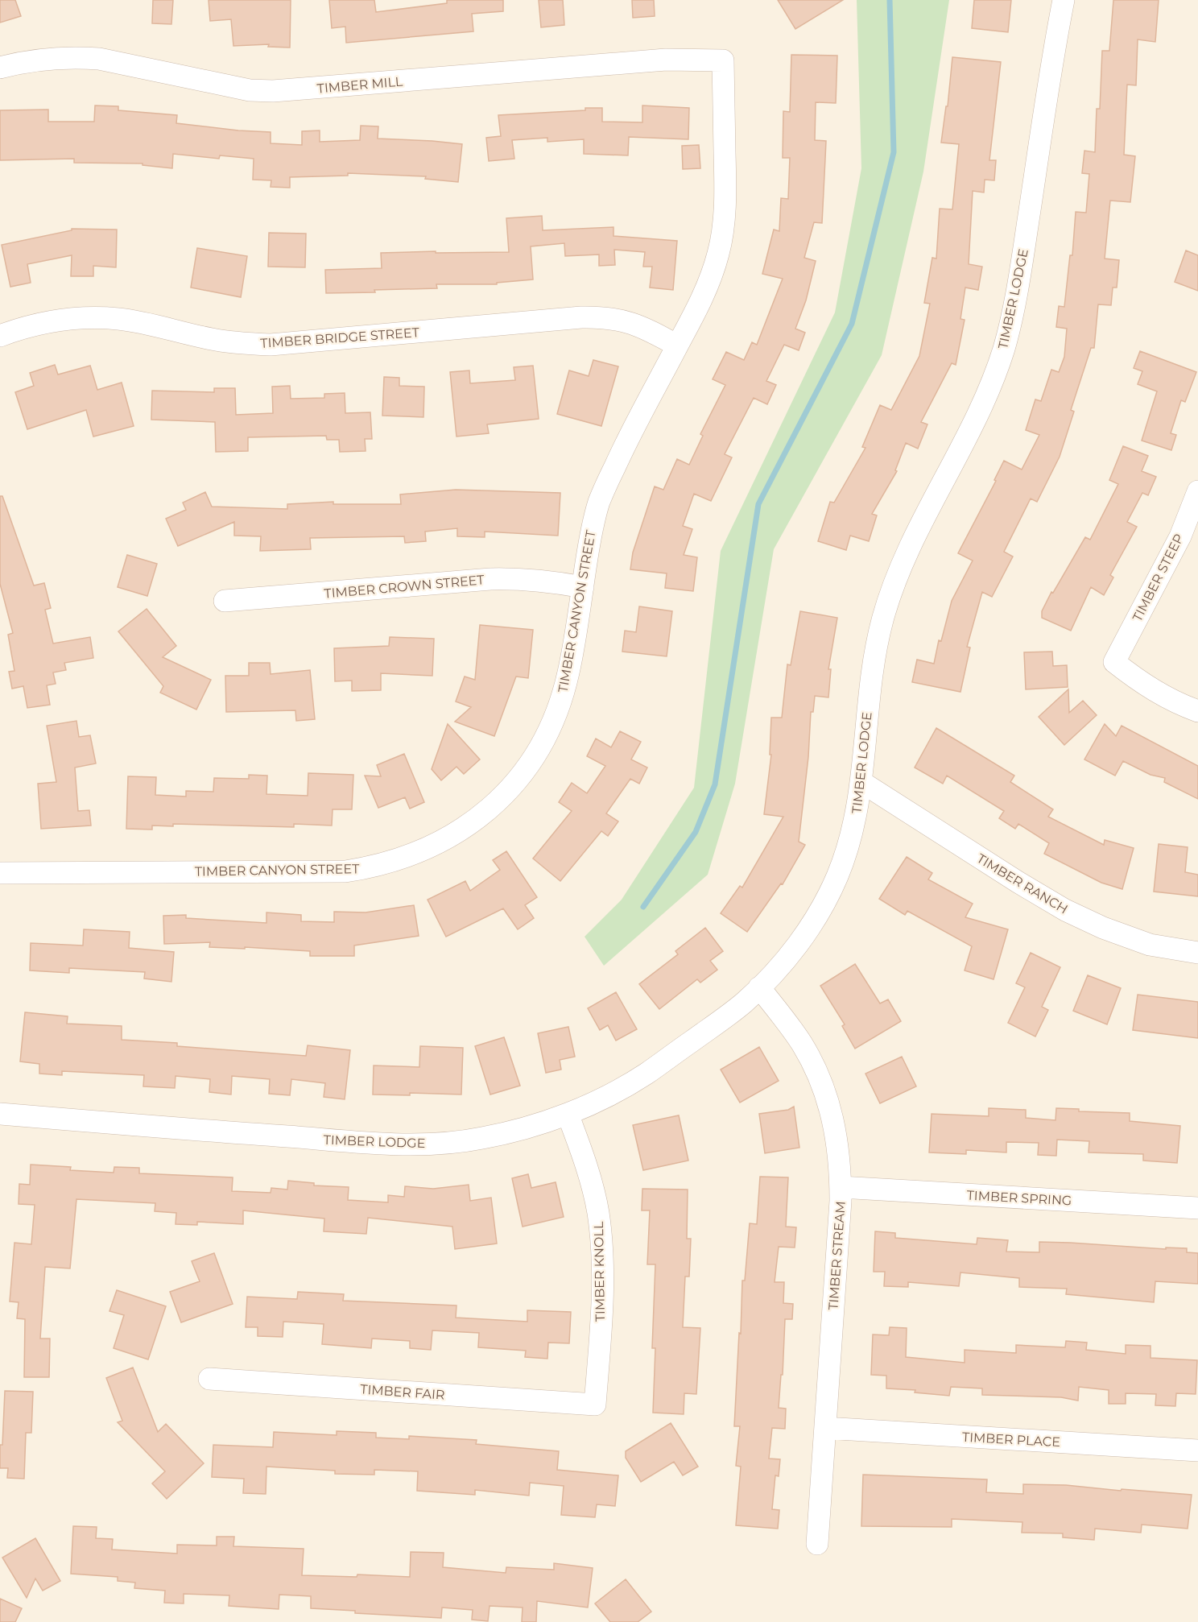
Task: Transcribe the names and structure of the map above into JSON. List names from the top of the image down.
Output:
{
  "streets": {
    "street": [
      "TIMBER MILL",
      "TIMBER LODGE",
      "TIMBER BRIDGE STREET",
      "TIMBER STEEP",
      "TIMBER CROWN STREET",
      "TIMBER CANYON STREET",
      "TIMBER RANCH",
      "TIMBER SPRING",
      "TIMBER STREAM",
      "TIMBER KNOLL",
      "TIMBER FAIR",
      "TIMBER PLACE"
    ]
  },
  "crossings": [
    ["TIMBER MILL", "TIMBER CANYON STREET"],
    ["TIMBER LODGE", "TIMBER RANCH"],
    ["TIMBER LODGE", "TIMBER STREAM"],
    ["TIMBER LODGE", "TIMBER KNOLL"],
    ["TIMBER BRIDGE STREET", "TIMBER CANYON STREET"],
    ["TIMBER CROWN STREET", "TIMBER CANYON STREET"],
    ["TIMBER SPRING", "TIMBER STREAM"],
    ["TIMBER STREAM", "TIMBER PLACE"],
    ["TIMBER KNOLL", "TIMBER FAIR"]
  ]
}
